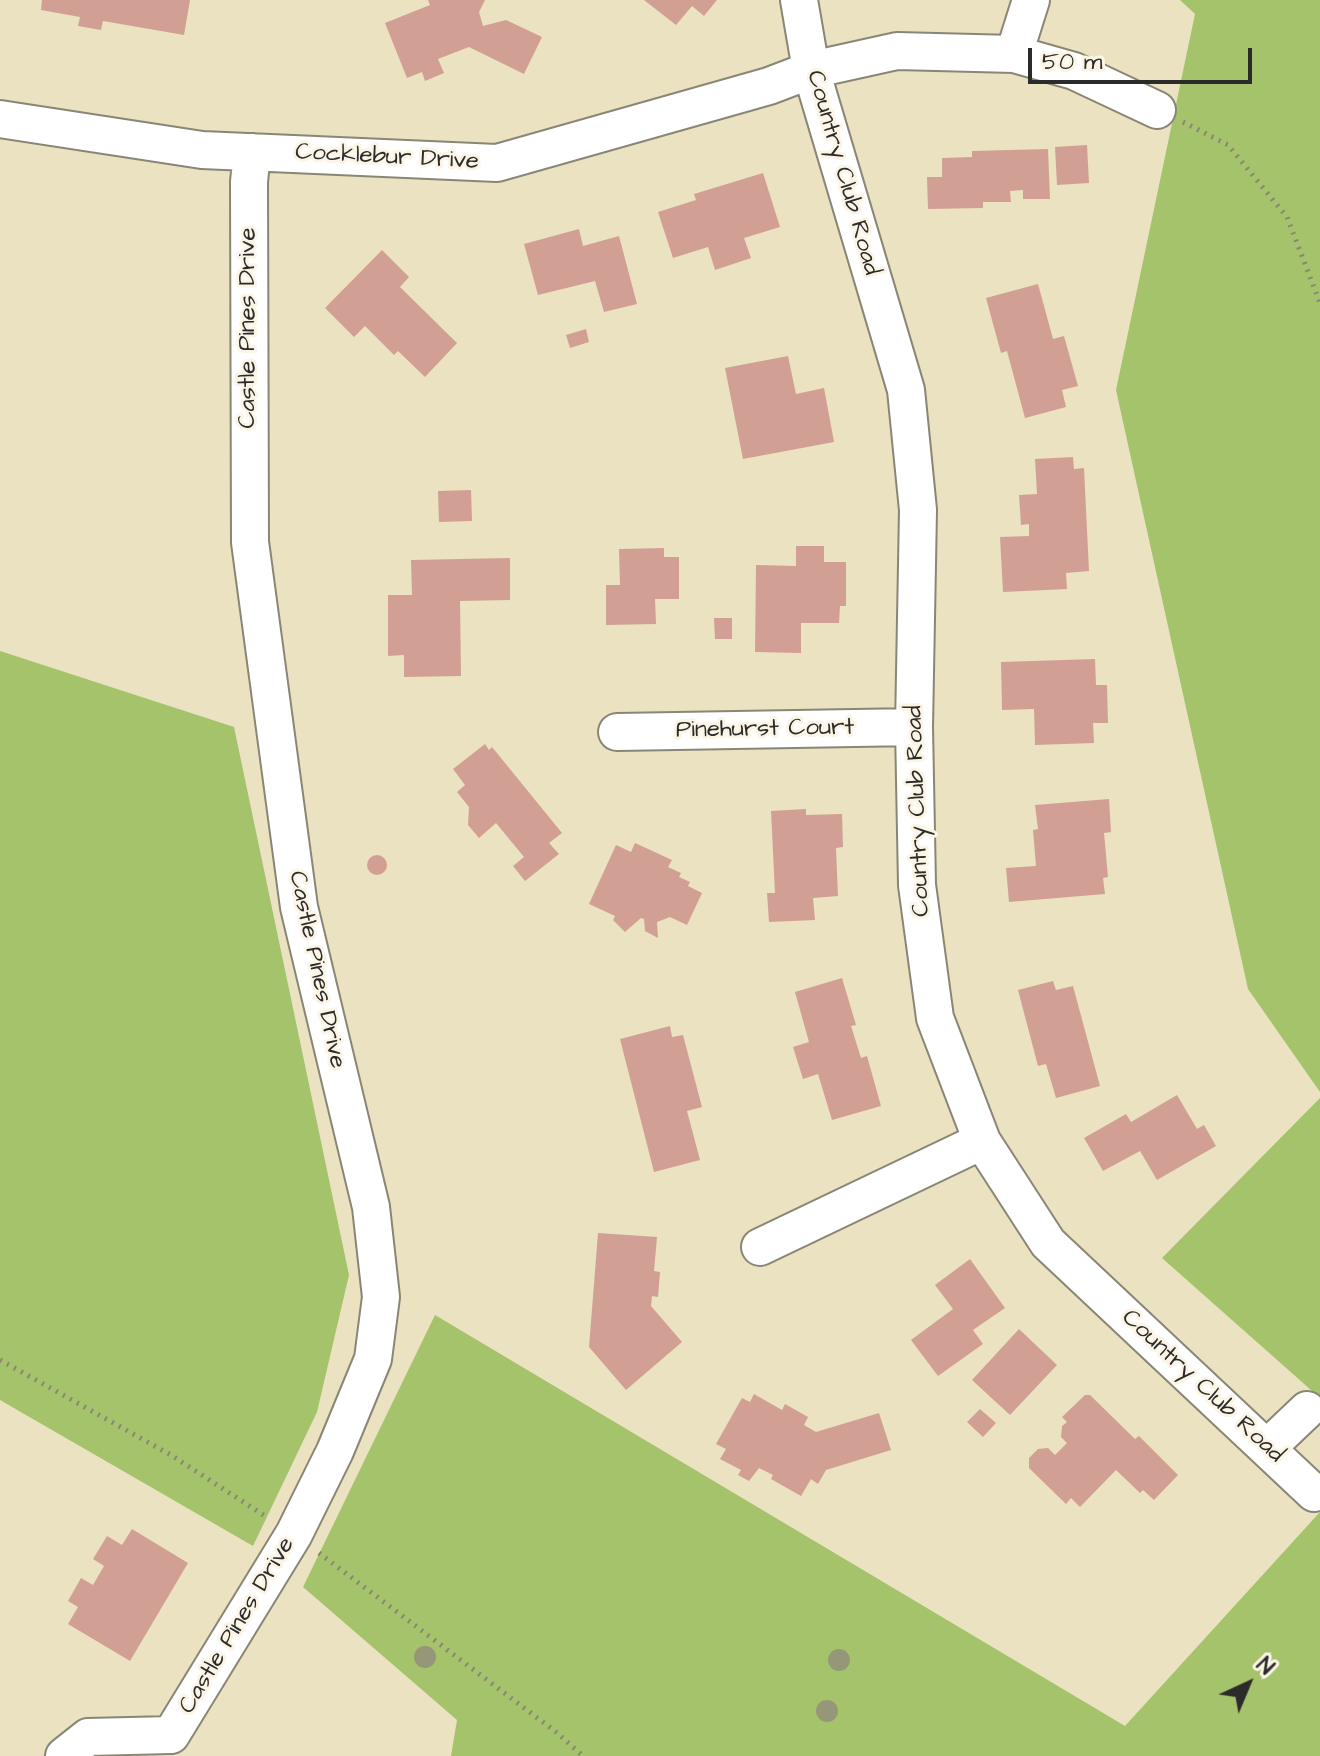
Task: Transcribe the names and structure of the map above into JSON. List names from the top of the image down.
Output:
{
  "streets": {
    "street": [
      "Cocklebur Drive",
      "Country Club Road",
      "Castle Pines Drive",
      "Pinehurst Court"
    ]
  },
  "crossings": [
    ["Cocklebur Drive", "Country Club Road"],
    ["Cocklebur Drive", "Castle Pines Drive"],
    ["Country Club Road", "Pinehurst Court"]
  ],
  "scale_bar": "50 m",
  "north": "top right"
}
